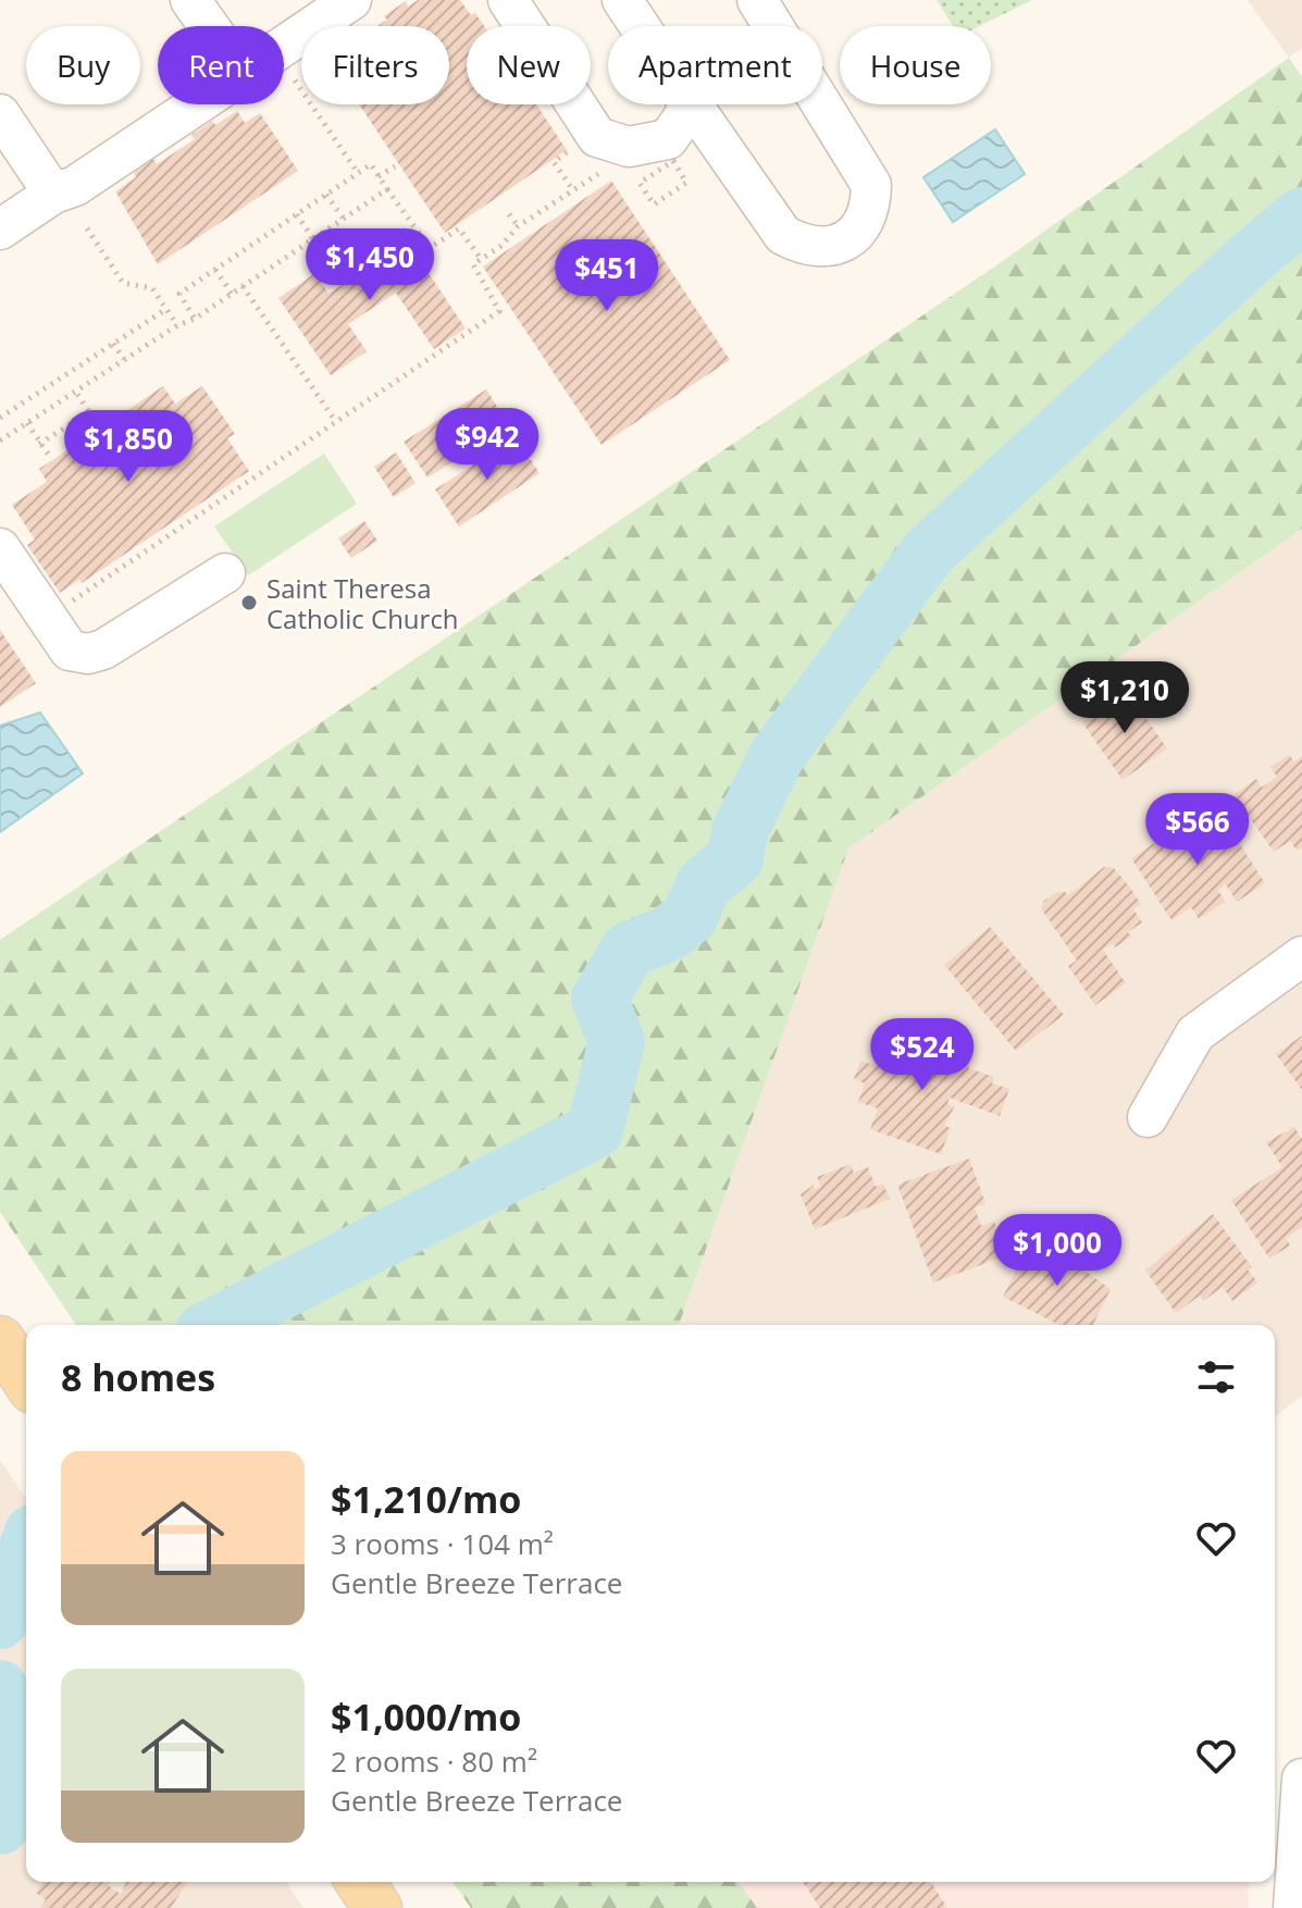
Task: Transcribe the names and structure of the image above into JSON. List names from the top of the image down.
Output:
{
  "places": ["Saint Theresa Catholic Church"],
  "page": {
    "chip": [
      "Buy",
      "Rent",
      "Filters",
      "New",
      "Apartment",
      "House"
    ],
    "price": [
      "$1,450",
      "$451",
      "$942",
      "$1,850",
      "$1,210",
      "$566",
      "$524",
      "$1,000"
    ],
    "heading": "8 homes",
    "list": [
      {
        "name": "$1,210/mo",
        "note": "3 rooms · 104 m² · Gentle Breeze Terrace"
      },
      {
        "name": "$1,000/mo",
        "note": "2 rooms · 80 m² · Gentle Breeze Terrace"
      }
    ]
  }
}
